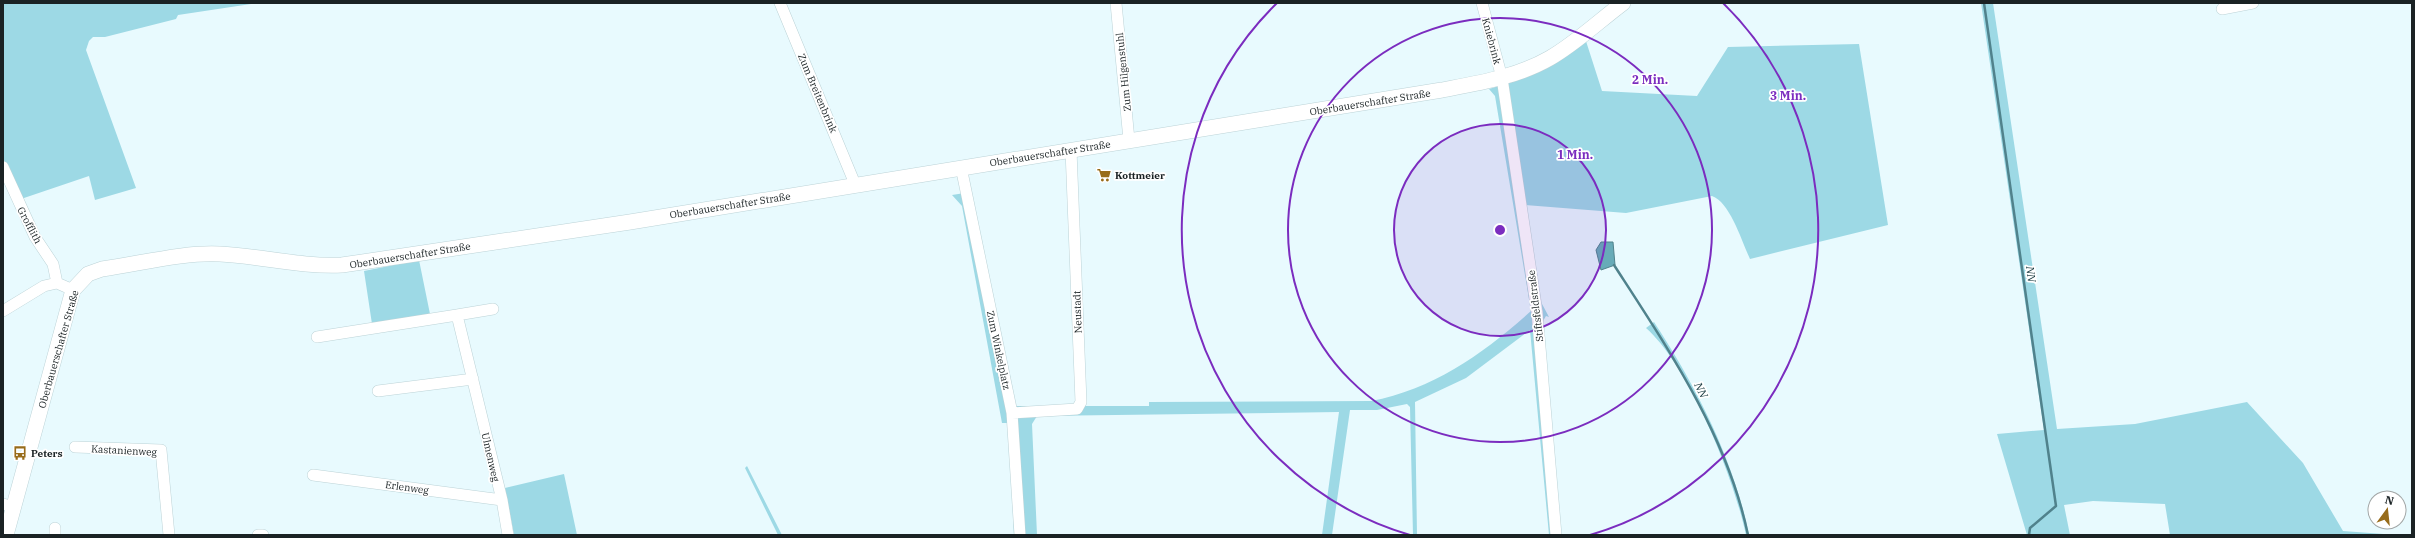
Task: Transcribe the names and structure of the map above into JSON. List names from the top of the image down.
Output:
{
  "streets": {
    "main road": ["Oberbauerschafter Straße"],
    "street": [
      "Kniebrink",
      "Zum Hilgenstuhl",
      "Zum Breitenbrink",
      "Grofflith",
      "Stiftsfeldstraße",
      "Neustadt",
      "Zum Winkelplatz",
      "Kastanienweg",
      "Ulmenweg",
      "Erlenweg"
    ]
  },
  "crossings": [
    ["Kniebrink", "Oberbauerschafter Straße"],
    ["Kniebrink", "Stiftsfeldstraße"],
    ["Zum Hilgenstuhl", "Oberbauerschafter Straße"],
    ["Zum Breitenbrink", "Oberbauerschafter Straße"],
    ["Oberbauerschafter Straße", "Stiftsfeldstraße"],
    ["Oberbauerschafter Straße", "Neustadt"],
    ["Oberbauerschafter Straße", "Zum Winkelplatz"],
    ["Neustadt", "Zum Winkelplatz"],
    ["Ulmenweg", "Erlenweg"]
  ],
  "water": ["NN"],
  "places": {
    "supermarket": ["Kottmeier"],
    "bus stop": ["Peters"]
  },
  "north": "top",
  "rings": ["2 Min.", "3 Min.", "1 Min."]
}
